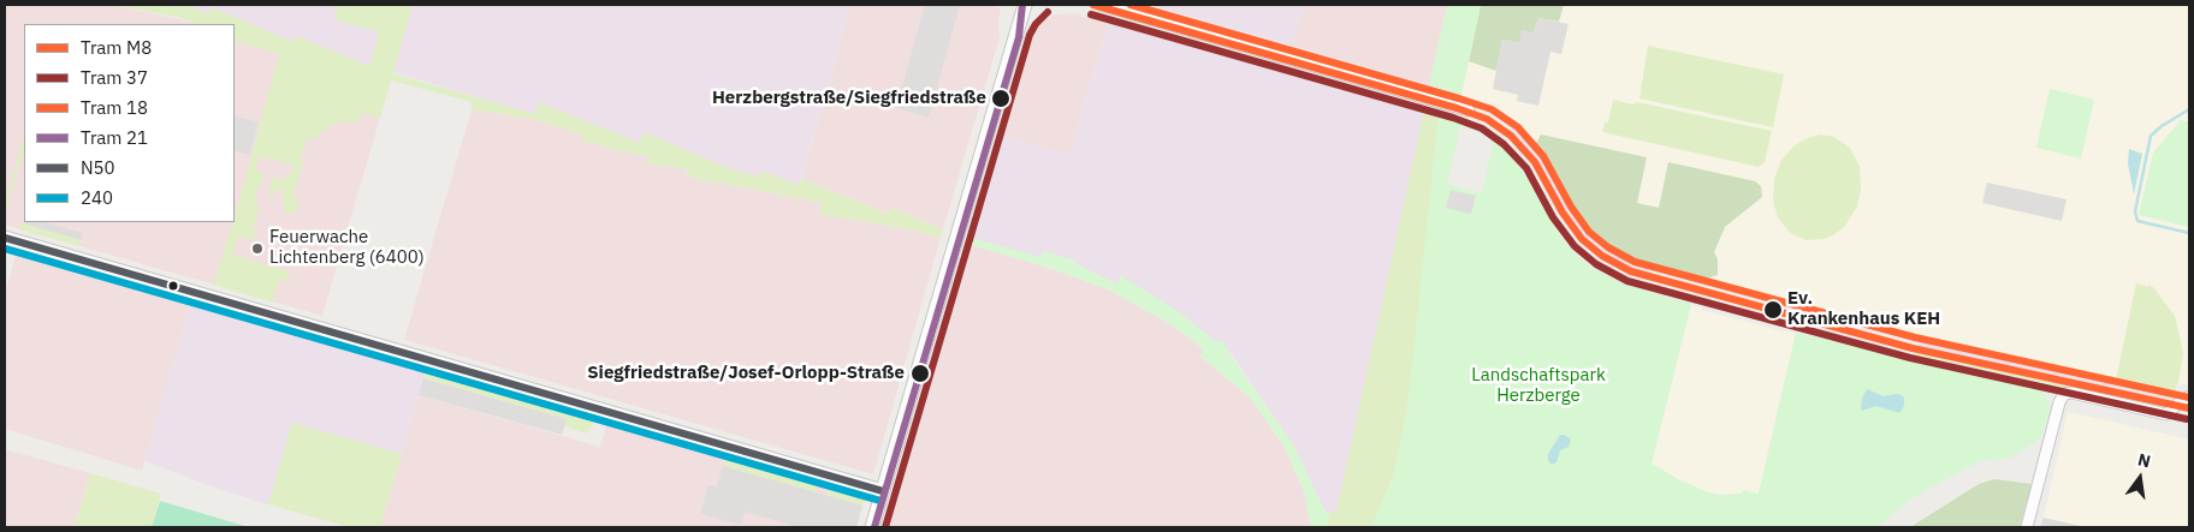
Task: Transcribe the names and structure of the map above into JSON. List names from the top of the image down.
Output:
{
  "parks": ["Landschaftspark Herzberge"],
  "places": [
    "Herzbergstraße/Siegfriedstraße",
    "Feuerwache Lichtenberg (6400)",
    "Ev. Krankenhaus KEH",
    "Siegfriedstraße/Josef-Orlopp-Straße"
  ],
  "lines": [
    "tram line M8",
    "tram line 18",
    "tram line 21",
    "tram line 37",
    "transit line N50",
    "transit line 240"
  ],
  "legend": [
    "Tram M8",
    "Tram 37",
    "Tram 18",
    "Tram 21",
    "N50",
    "240"
  ],
  "north": "top"
}
